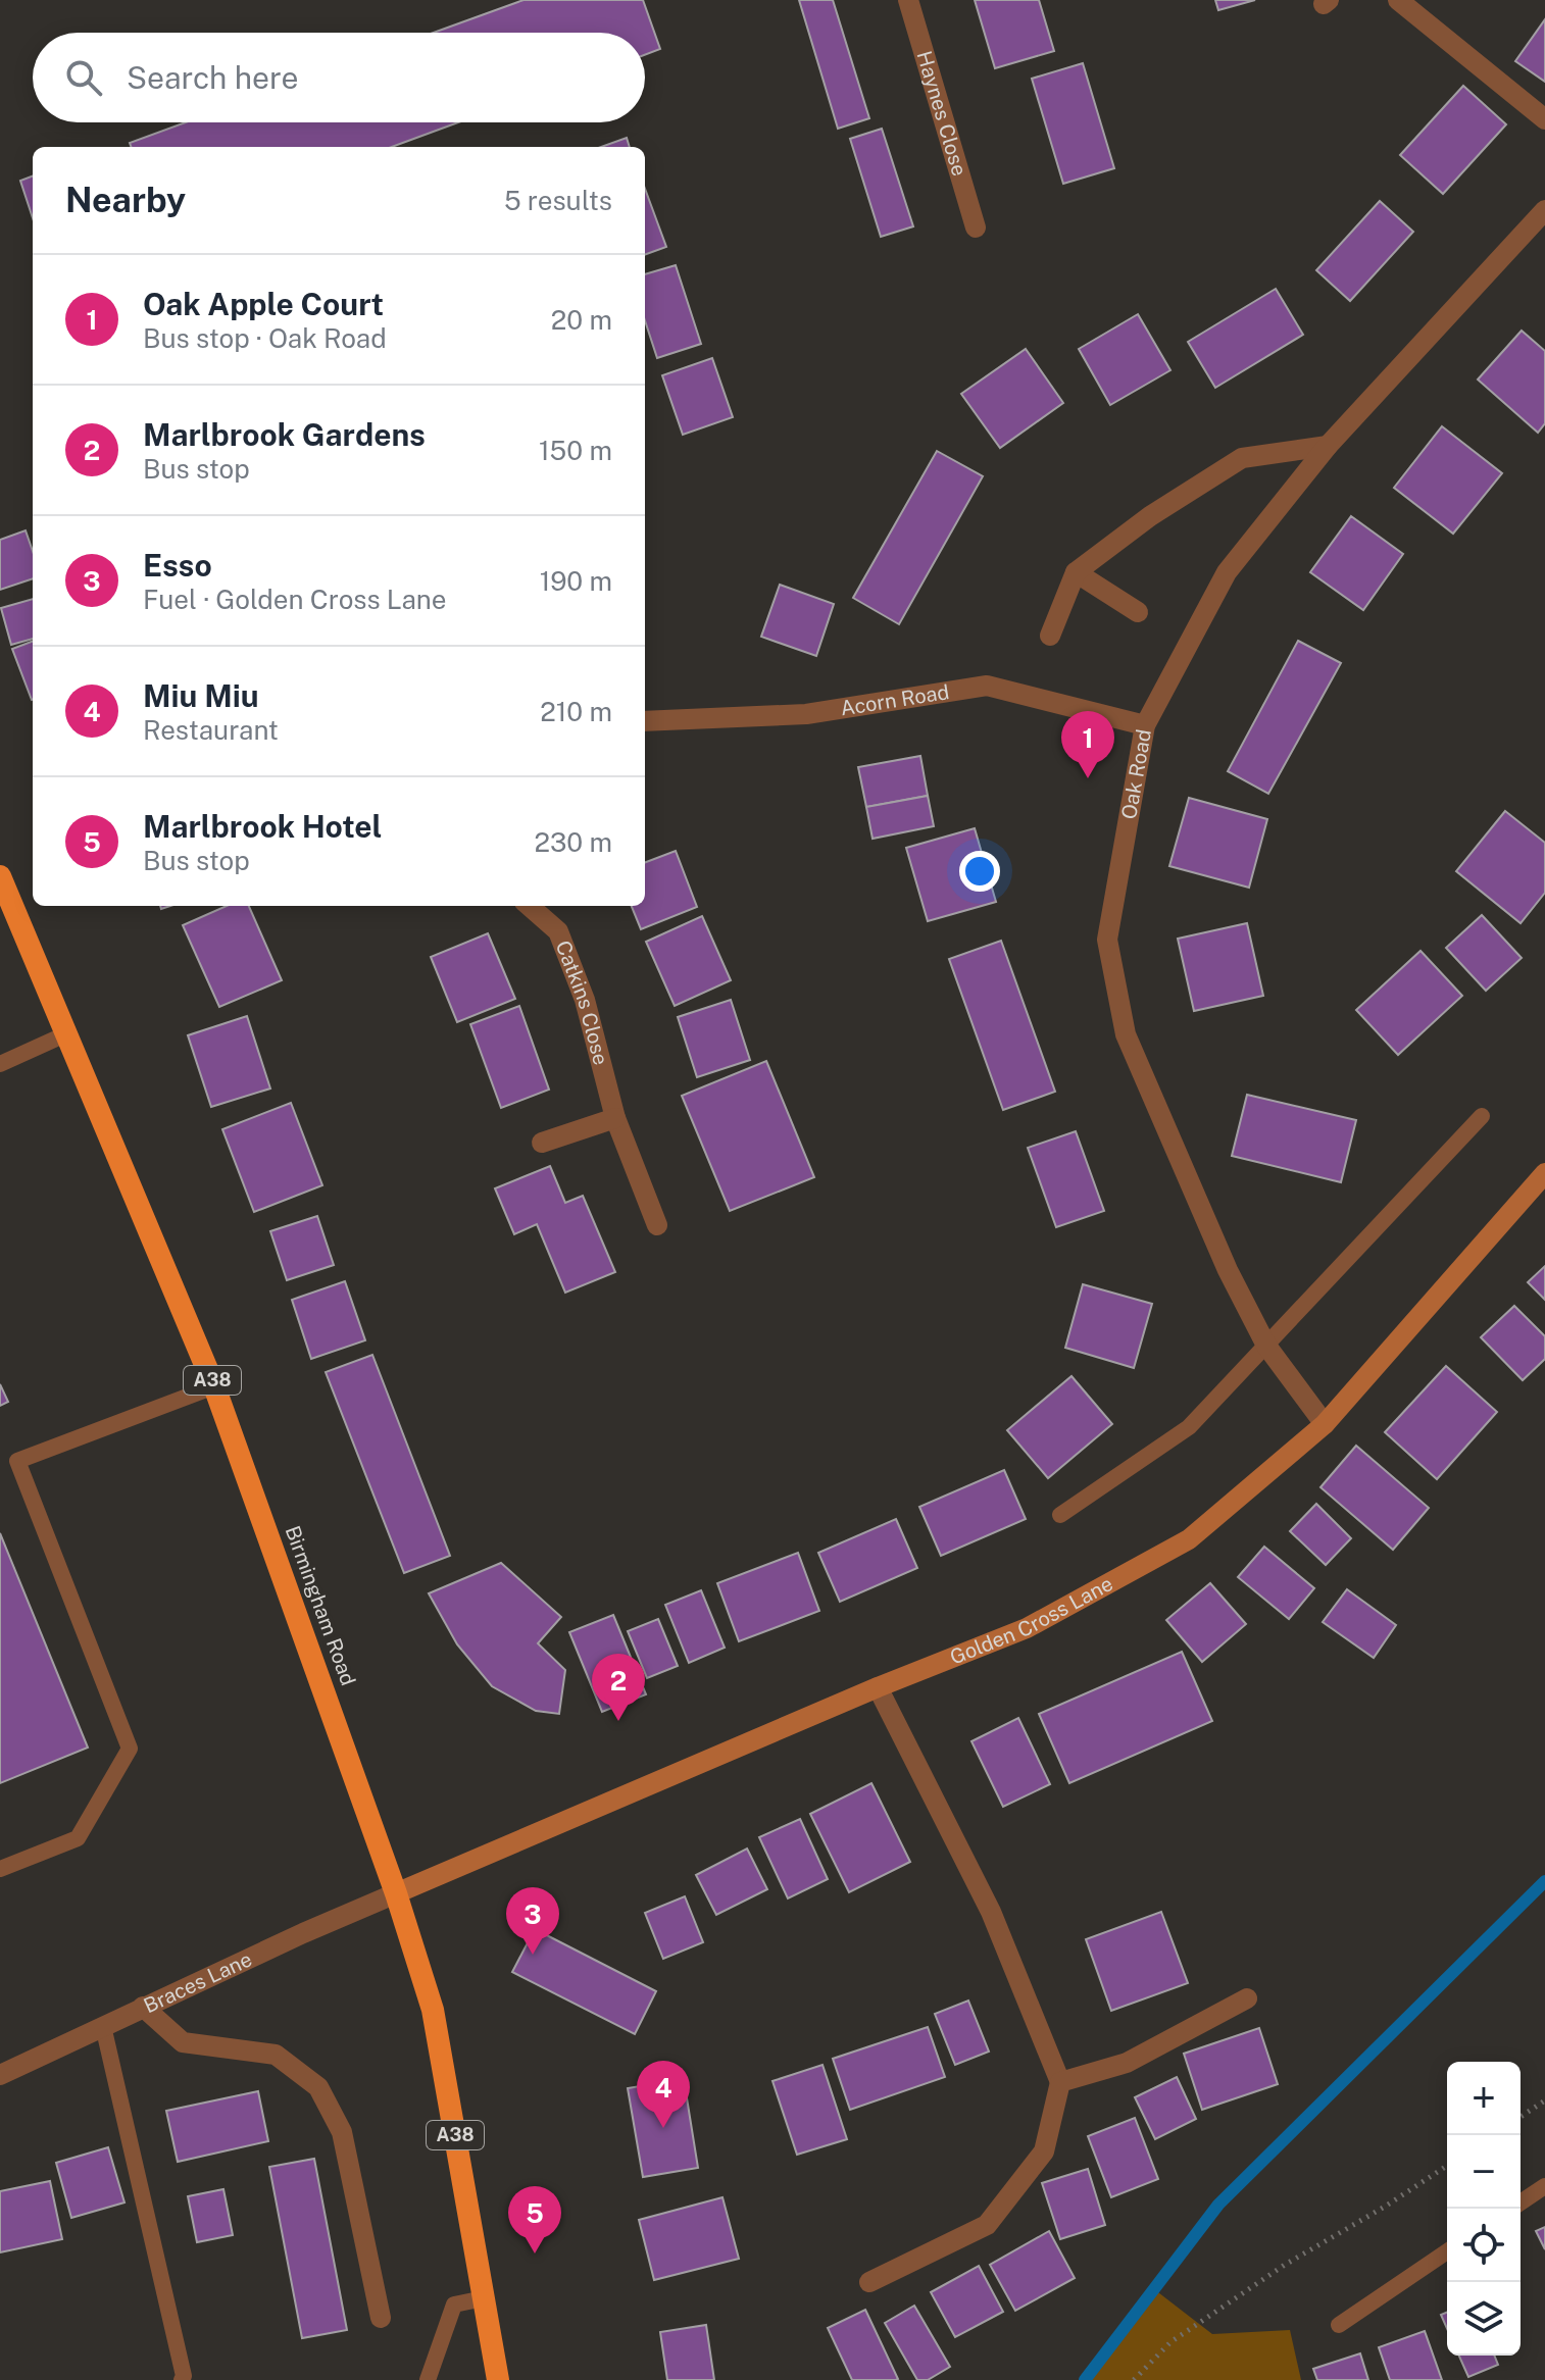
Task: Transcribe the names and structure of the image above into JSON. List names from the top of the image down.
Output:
{
  "streets": {
    "highway": ["A38", "Birmingham Road"],
    "main road": ["Golden Cross Lane"],
    "street": [
      "Haynes Close",
      "Acorn Road",
      "Oak Road",
      "Catkins Close",
      "Braces Lane"
    ]
  },
  "crossings": [
    ["Acorn Road", "Oak Road"],
    ["Oak Road", "Golden Cross Lane"],
    ["Birmingham Road", "Golden Cross Lane"],
    ["Birmingham Road", "Braces Lane"],
    ["Golden Cross Lane", "Braces Lane"]
  ],
  "page": {
    "search": "Search here",
    "heading": ["Nearby", "5 results"],
    "list": [
      {
        "mark": "1",
        "name": "Oak Apple Court",
        "note": "Bus stop · Oak Road",
        "value": "20 m"
      },
      {
        "mark": "2",
        "name": "Marlbrook Gardens",
        "note": "Bus stop",
        "value": "150 m"
      },
      {
        "mark": "3",
        "name": "Esso",
        "note": "Fuel · Golden Cross Lane",
        "value": "190 m"
      },
      {
        "mark": "4",
        "name": "Miu Miu",
        "note": "Restaurant",
        "value": "210 m"
      },
      {
        "mark": "5",
        "name": "Marlbrook Hotel",
        "note": "Bus stop",
        "value": "230 m"
      }
    ],
    "pins": [
      "1",
      "2",
      "3",
      "4",
      "5"
    ],
    "map_buttons": ["+", "−"]
  }
}
